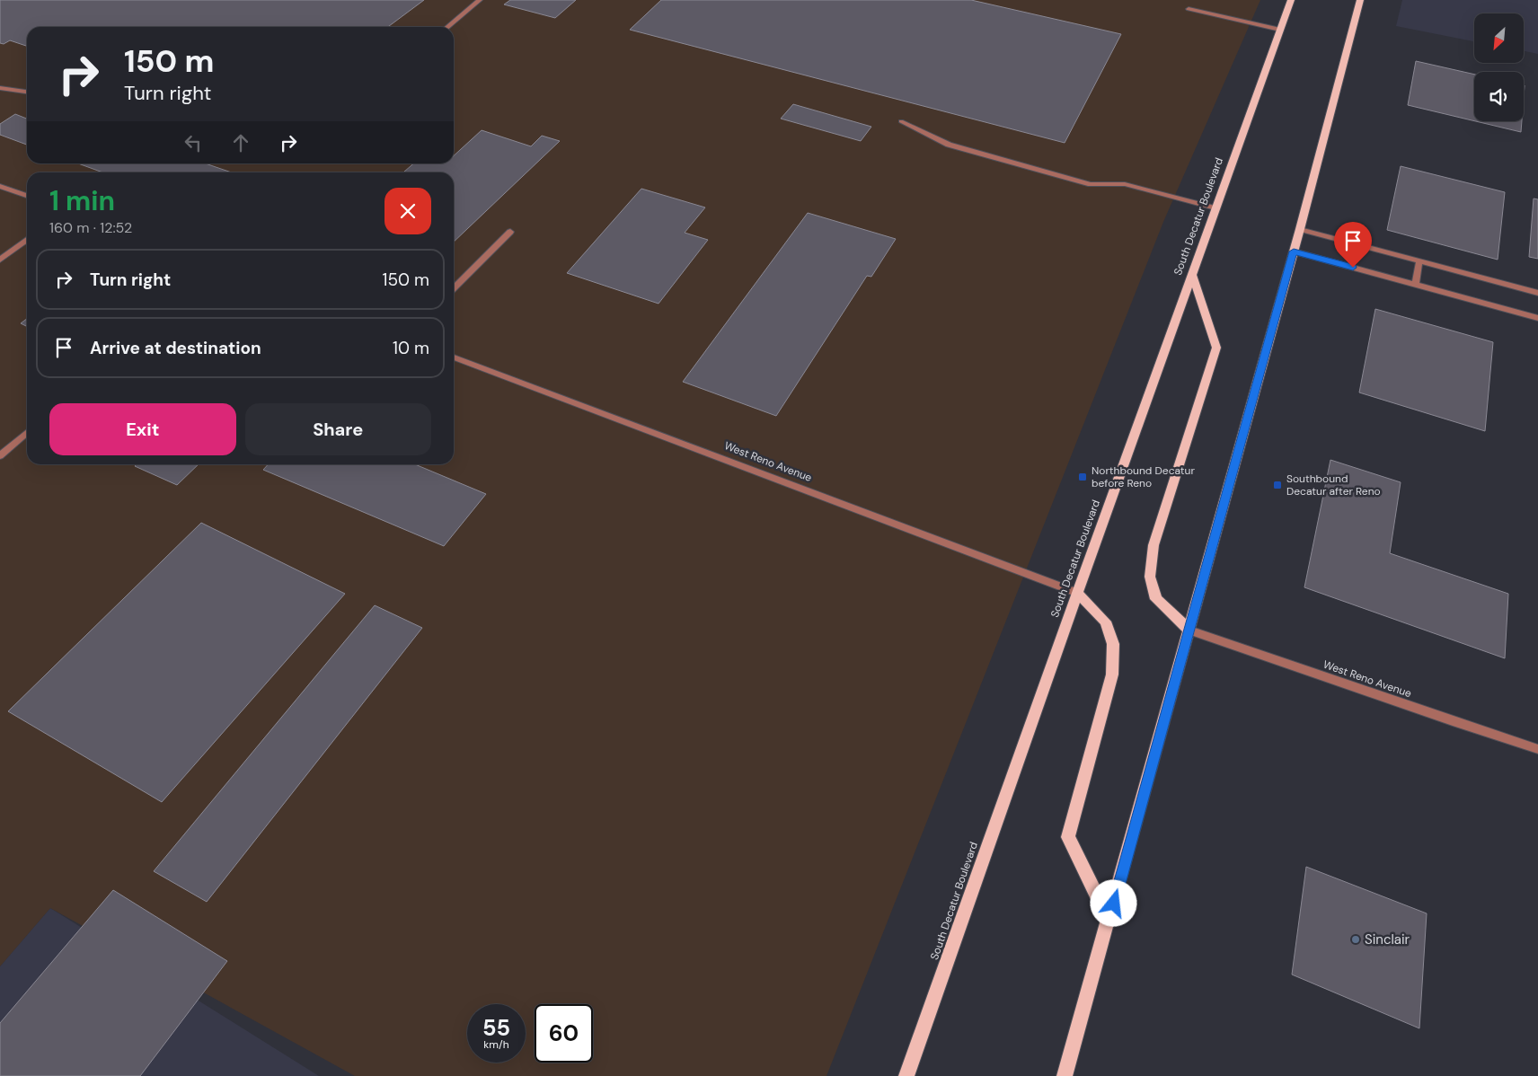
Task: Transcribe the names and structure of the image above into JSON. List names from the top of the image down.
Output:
{
  "streets": {
    "main road": ["South Decatur Boulevard"],
    "street": ["West Reno Avenue"]
  },
  "crossings": [
    ["South Decatur Boulevard", "West Reno Avenue"]
  ],
  "places": {
    "transit": ["Northbound Decatur before Reno", "Southbound Decatur after Reno"],
    "other": ["Sinclair"]
  },
  "north": "bottom left",
  "page": {
    "turn": ["150 m", "Turn right"],
    "heading": ["1 min", "160 m · 12:52"],
    "list": [
      {
        "name": "Turn right",
        "value": "150 m"
      },
      {
        "name": "Arrive at destination",
        "value": "10 m"
      }
    ],
    "buttons": ["Exit", "Share"],
    "speed": "55 km/h",
    "limit": "60"
  }
}
